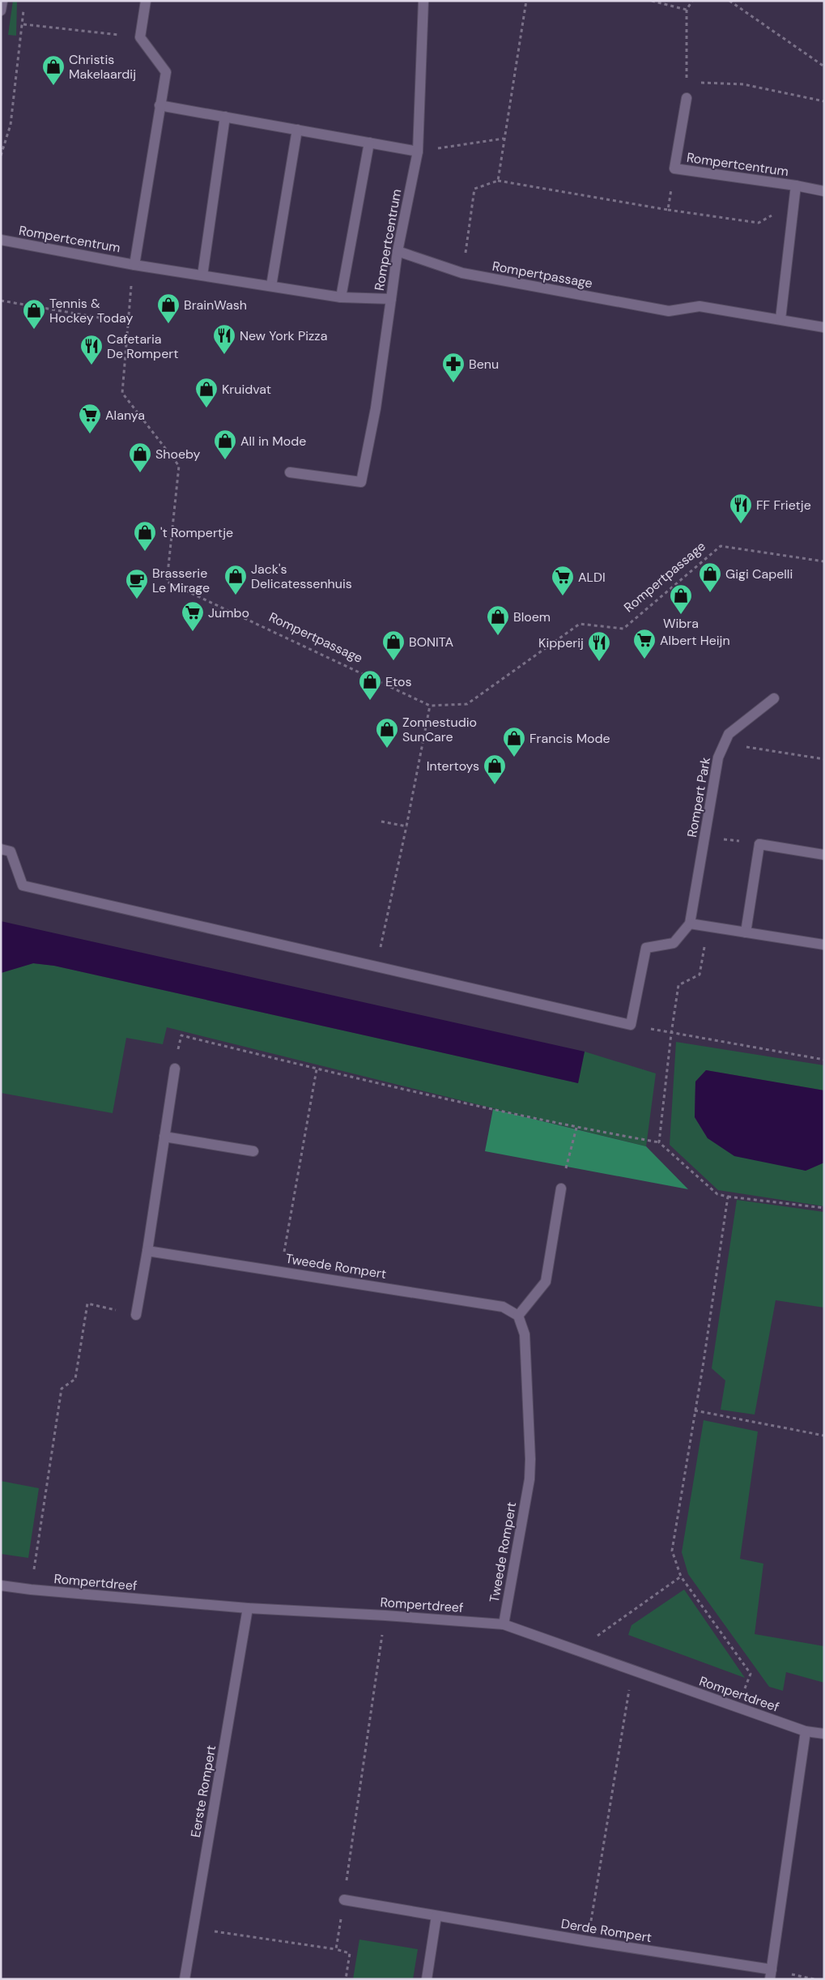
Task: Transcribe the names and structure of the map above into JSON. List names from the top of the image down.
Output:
{
  "streets": {
    "street": [
      "Rompertcentrum",
      "Rompertpassage",
      "Rompert Park",
      "Tweede Rompert",
      "Rompertdreef",
      "Eerste Rompert",
      "Derde Rompert"
    ]
  },
  "crossings": [
    ["Rompertcentrum", "Rompertpassage"],
    ["Tweede Rompert", "Rompertdreef"],
    ["Rompertdreef", "Eerste Rompert"],
    ["Rompertdreef", "Derde Rompert"]
  ],
  "places": {
    "shop": [
      "Christis Makelaardij",
      "BrainWash",
      "Tennis & Hockey Today",
      "Kruidvat",
      "All in Mode",
      "Shoeby",
      "'t Rompertje",
      "Gigi Capelli",
      "Jack's Delicatessenhuis",
      "Wibra",
      "Bloem",
      "BONITA",
      "Etos",
      "Zonnestudio SunCare",
      "Francis Mode",
      "Intertoys"
    ],
    "restaurant": [
      "New York Pizza",
      "Cafetaria De Rompert",
      "FF Frietje",
      "Kipperij"
    ],
    "pharmacy": ["Benu"],
    "supermarket": [
      "Alanya",
      "ALDI",
      "Jumbo",
      "Albert Heijn"
    ],
    "cafe": ["Brasserie Le Mirage"]
  }
}
